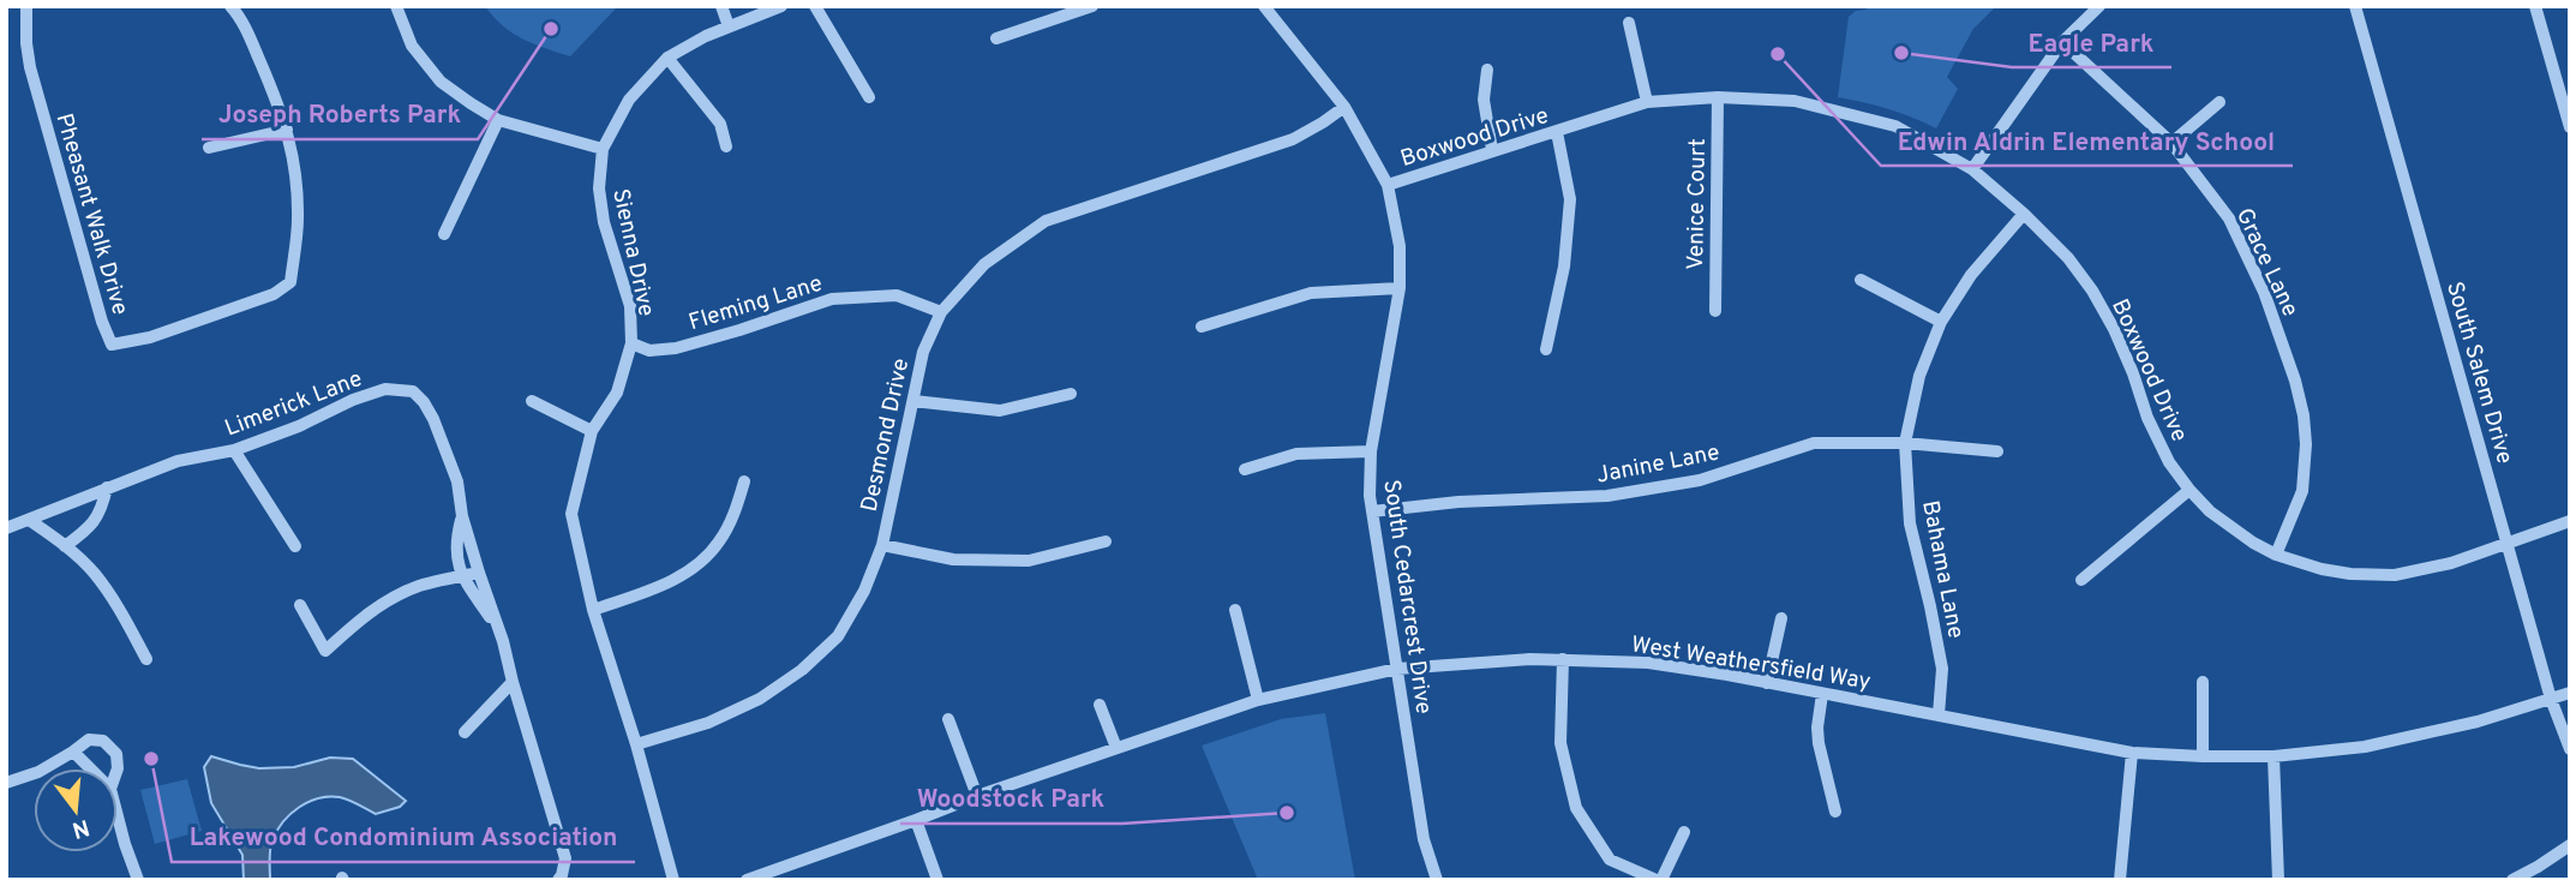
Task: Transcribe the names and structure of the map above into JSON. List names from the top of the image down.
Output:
{
  "streets": {
    "street": [
      "Boxwood Drive",
      "Venice Court",
      "Pheasant Walk Drive",
      "Sienna Drive",
      "Grace Lane",
      "Fleming Lane",
      "South Salem Drive",
      "Limerick Lane",
      "Desmond Drive",
      "Janine Lane",
      "Bahama Lane",
      "South Cedarcrest Drive",
      "West Weathersfield Way"
    ]
  },
  "crossings": [
    ["Boxwood Drive", "Venice Court"],
    ["Boxwood Drive", "Grace Lane"],
    ["Boxwood Drive", "South Salem Drive"],
    ["Boxwood Drive", "Bahama Lane"],
    ["Boxwood Drive", "South Cedarcrest Drive"],
    ["Sienna Drive", "Fleming Lane"],
    ["Sienna Drive", "Desmond Drive"],
    ["Fleming Lane", "Desmond Drive"],
    ["South Salem Drive", "West Weathersfield Way"],
    ["Desmond Drive", "South Cedarcrest Drive"],
    ["Janine Lane", "Bahama Lane"],
    ["Janine Lane", "South Cedarcrest Drive"],
    ["Bahama Lane", "West Weathersfield Way"],
    ["South Cedarcrest Drive", "West Weathersfield Way"]
  ],
  "places": [
    "Joseph Roberts Park",
    "Eagle Park",
    "Edwin Aldrin Elementary School",
    "Lakewood Condominium Association",
    "Woodstock Park"
  ],
  "north": "bottom"
}
